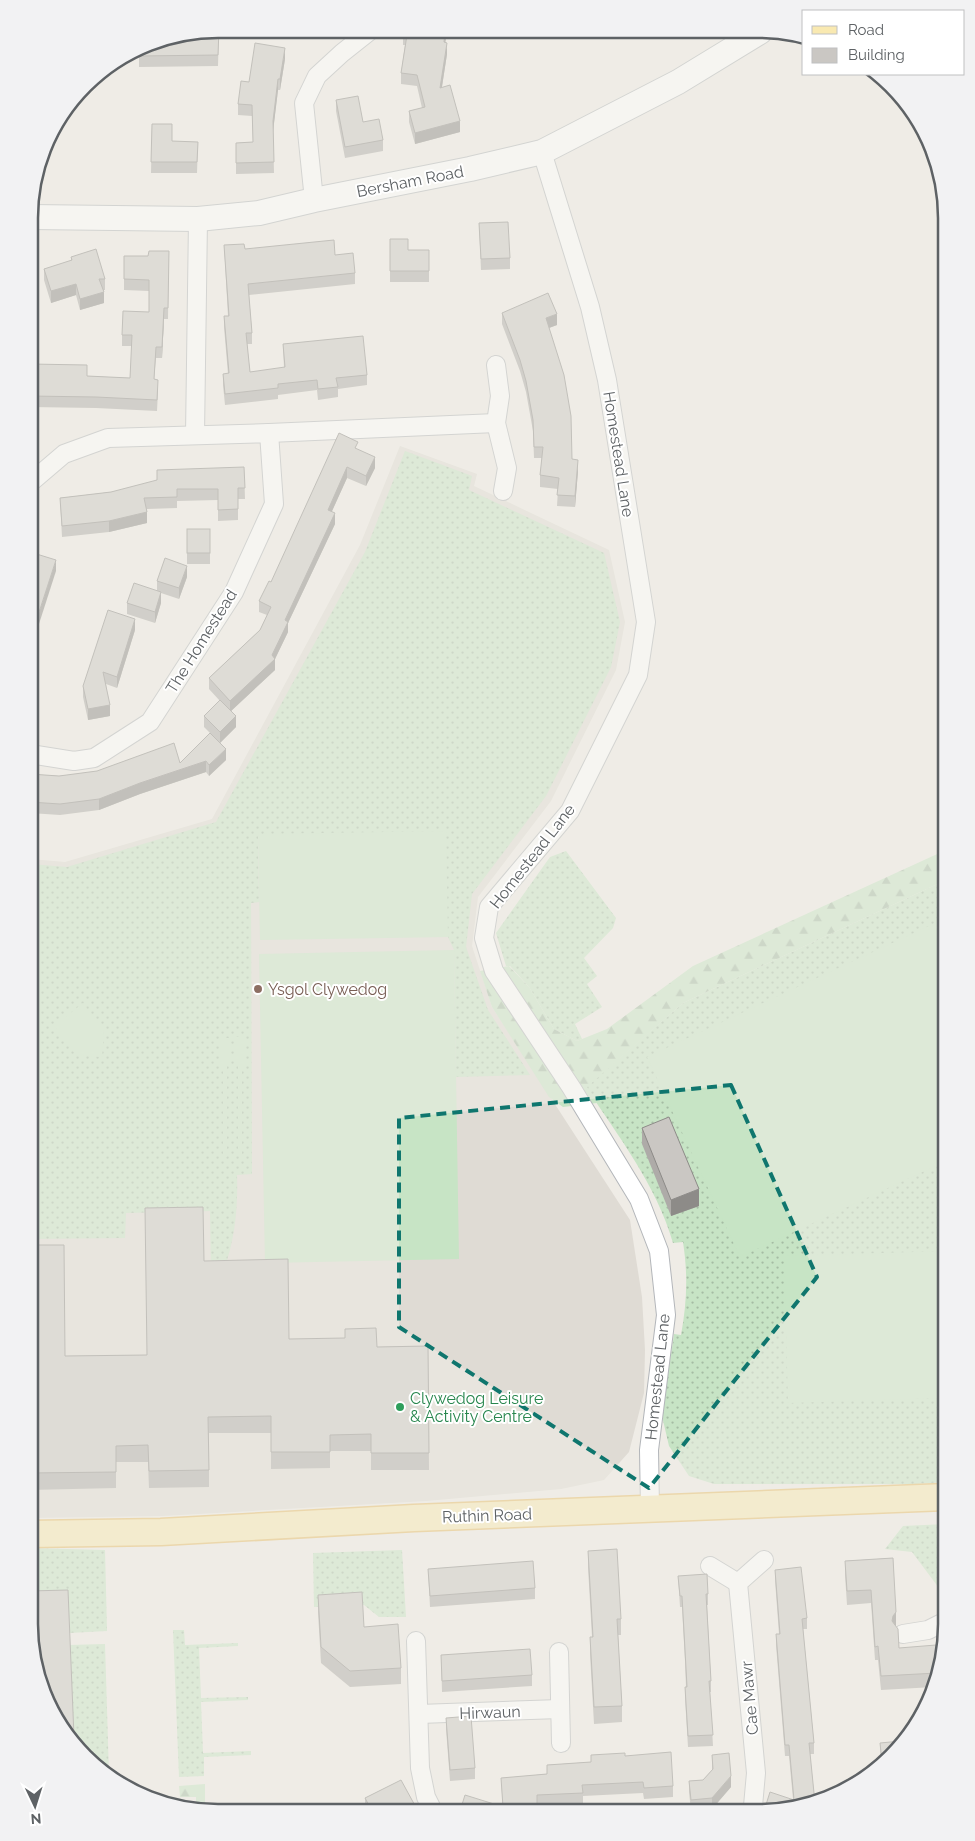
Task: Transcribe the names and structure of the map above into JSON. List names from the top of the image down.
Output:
{
  "streets": {
    "main road": ["Bersham Road", "Ruthin Road"],
    "street": [
      "Homestead Lane",
      "The Homestead",
      "Cae Mawr",
      "Hirwaun"
    ]
  },
  "crossings": [
    ["Bersham Road", "Homestead Lane"],
    ["Homestead Lane", "Ruthin Road"]
  ],
  "places": ["Ysgol Clywedog", "Clywedog Leisure & Activity Centre"],
  "legend": ["Road", "Building"],
  "north": "bottom"
}
